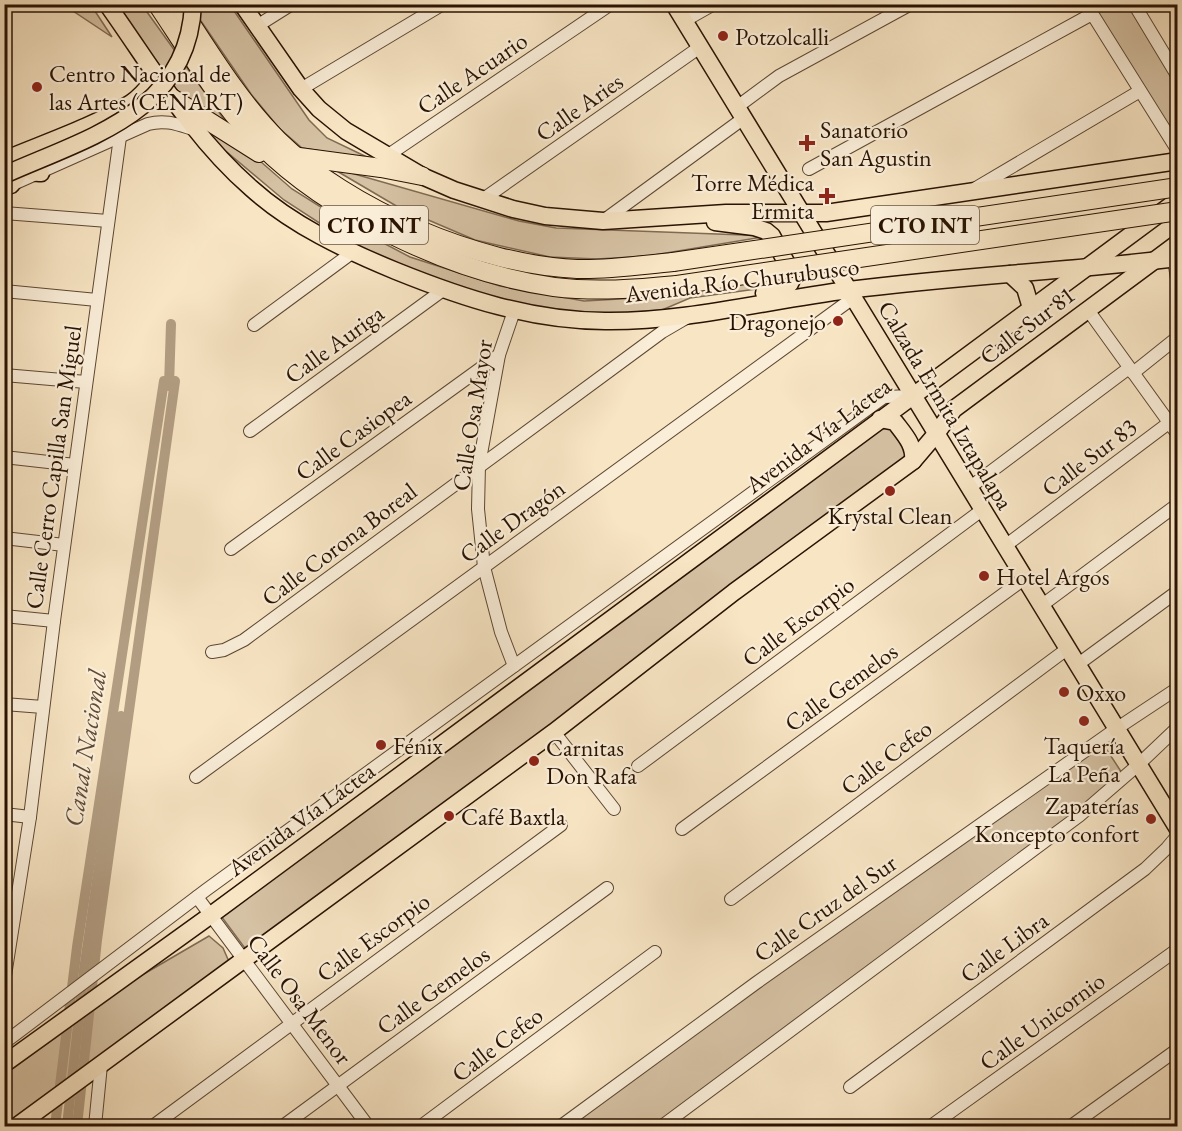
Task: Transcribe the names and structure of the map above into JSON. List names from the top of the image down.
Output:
{
  "streets": {
    "highway": ["CTO INT"],
    "main road": [
      "Avenida Río Churubusco",
      "Calle Sur 81",
      "Calzada Ermita Iztapalapa",
      "Avenida Vía Láctea"
    ],
    "street": [
      "Calle Acuario",
      "Calle Aries",
      "Calle Auriga",
      "Calle Osa Mayor",
      "Calle Casiopea",
      "Calle Sur 83",
      "Calle Cerro Capilla San Miguel",
      "Calle Dragón",
      "Calle Corona Boreal",
      "Calle Escorpio",
      "Calle Gemelos",
      "Calle Cefeo",
      "Calle Cruz del Sur",
      "Calle Libra",
      "Calle Osa Menor",
      "Calle Unicornio"
    ]
  },
  "crossings": [
    ["Calle Acuario", "CTO INT"],
    ["Calle Aries", "CTO INT"],
    ["Calle Aries", "Calzada Ermita Iztapalapa"],
    ["CTO INT", "Calzada Ermita Iztapalapa"],
    ["Avenida Río Churubusco", "Calle Sur 81"],
    ["Avenida Río Churubusco", "Calle Auriga"],
    ["Avenida Río Churubusco", "Calzada Ermita Iztapalapa"],
    ["Avenida Río Churubusco", "Calle Osa Mayor"],
    ["Avenida Río Churubusco", "Calle Dragón"],
    ["Avenida Río Churubusco", "Calle Corona Boreal"],
    ["Calle Sur 81", "Calzada Ermita Iztapalapa"],
    ["Calle Sur 81", "Avenida Vía Láctea"],
    ["Calzada Ermita Iztapalapa", "Avenida Vía Láctea"],
    ["Calzada Ermita Iztapalapa", "Calle Sur 83"],
    ["Calzada Ermita Iztapalapa", "Calle Dragón"],
    ["Calzada Ermita Iztapalapa", "Calle Escorpio"],
    ["Calzada Ermita Iztapalapa", "Calle Gemelos"],
    ["Calzada Ermita Iztapalapa", "Calle Cefeo"],
    ["Calzada Ermita Iztapalapa", "Calle Cruz del Sur"],
    ["Calle Osa Mayor", "Calle Casiopea"],
    ["Calle Osa Mayor", "Avenida Vía Láctea"],
    ["Calle Osa Mayor", "Calle Dragón"],
    ["Calle Osa Mayor", "Calle Corona Boreal"],
    ["Avenida Vía Láctea", "Calle Osa Menor"],
    ["Calle Escorpio", "Calle Osa Menor"],
    ["Calle Gemelos", "Calle Osa Menor"]
  ],
  "water": ["Canal Nacional"],
  "places": {
    "other": [
      "Potzolcalli",
      "Centro Nacional de las Artes (CENART)",
      "Dragonejo",
      "Krystal Clean",
      "Hotel Argos",
      "Oxxo",
      "Taquería La Peña",
      "Fénix",
      "Carnitas Don Rafa",
      "Café Baxtla",
      "Zapaterías Koncepto confort"
    ],
    "health": ["Sanatorio San Agustin", "Torre Médica Ermita"]
  }
}
